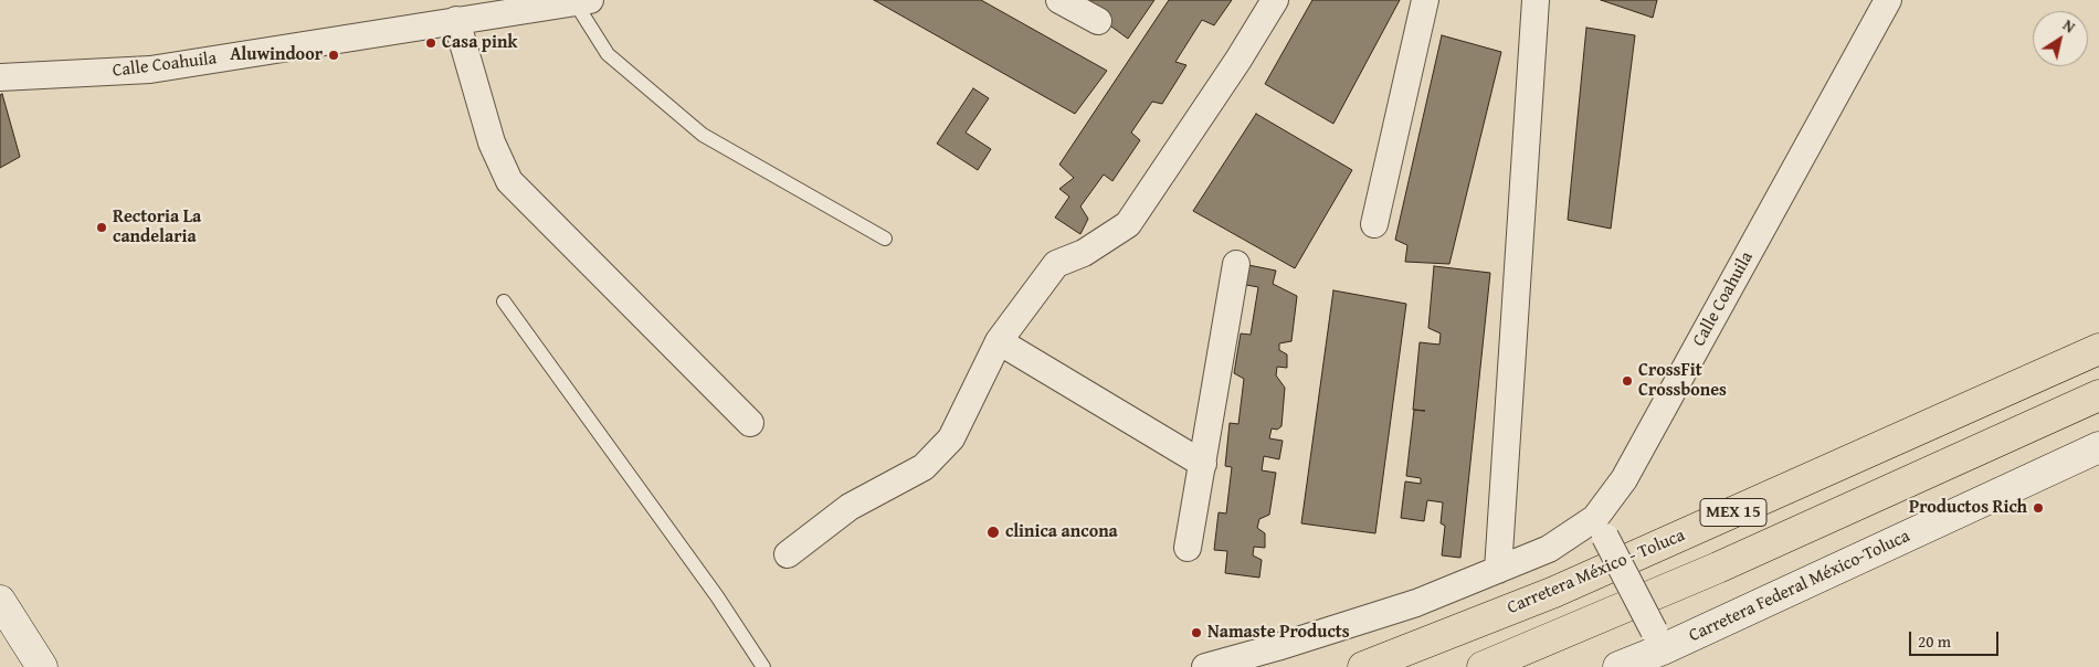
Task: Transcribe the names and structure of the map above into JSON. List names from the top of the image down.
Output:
{
  "streets": {
    "main road": ["MEX 15", "Carretera México - Toluca"],
    "street": ["Calle Coahuila", "Carretera Federal México-Toluca"]
  },
  "places": [
    "Casa pink",
    "Aluwindoor",
    "Rectoria La candelaria",
    "CrossFit Crossbones",
    "Productos Rich",
    "clinica ancona",
    "Namaste Products"
  ],
  "scale_bar": "20 m",
  "north": "top right"
}
